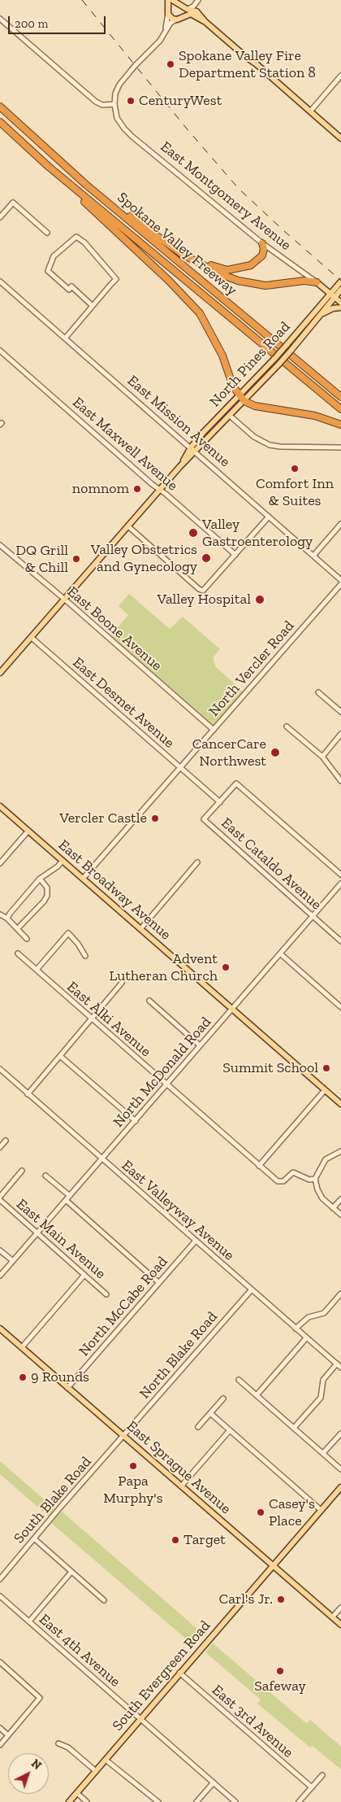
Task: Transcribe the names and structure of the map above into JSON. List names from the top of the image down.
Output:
{
  "streets": {
    "highway": ["Spokane Valley Freeway"],
    "main road": [
      "East Montgomery Avenue",
      "North Pines Road",
      "East Broadway Avenue",
      "East Sprague Avenue",
      "South Evergreen Road"
    ],
    "street": [
      "East Mission Avenue",
      "East Maxwell Avenue",
      "East Boone Avenue",
      "North Vercler Road",
      "East Desmet Avenue",
      "East Cataldo Avenue",
      "East Alki Avenue",
      "North McDonald Road",
      "East Valleyway Avenue",
      "East Main Avenue",
      "North McCabe Road",
      "North Blake Road",
      "South Blake Road",
      "East 4th Avenue",
      "East 3rd Avenue"
    ]
  },
  "crossings": [
    ["East Montgomery Avenue", "North Pines Road"],
    ["North Pines Road", "East Mission Avenue"],
    ["North Pines Road", "East Maxwell Avenue"],
    ["North Pines Road", "East Boone Avenue"],
    ["North Pines Road", "East Desmet Avenue"],
    ["East Boone Avenue", "North Vercler Road"],
    ["North Vercler Road", "East Desmet Avenue"],
    ["North Vercler Road", "East Broadway Avenue"],
    ["East Desmet Avenue", "East Cataldo Avenue"],
    ["East Cataldo Avenue", "North McDonald Road"],
    ["East Broadway Avenue", "North McDonald Road"],
    ["East Alki Avenue", "North McDonald Road"],
    ["North McDonald Road", "East Valleyway Avenue"],
    ["North McDonald Road", "East Main Avenue"],
    ["East Valleyway Avenue", "North McCabe Road"],
    ["East Valleyway Avenue", "North Blake Road"],
    ["North McCabe Road", "East Sprague Avenue"],
    ["North Blake Road", "East Sprague Avenue"],
    ["North Blake Road", "South Blake Road"],
    ["East Sprague Avenue", "South Blake Road"],
    ["East Sprague Avenue", "South Evergreen Road"],
    ["East 4th Avenue", "South Evergreen Road"],
    ["South Evergreen Road", "East 3rd Avenue"]
  ],
  "places": [
    "Spokane Valley Fire Department Station 8",
    "CenturyWest",
    "Comfort Inn & Suites",
    "nomnom",
    "Valley Gastroenterology",
    "Valley Obstetrics and Gynecology",
    "DQ Grill & Chill",
    "Valley Hospital",
    "CancerCare Northwest",
    "Vercler Castle",
    "Advent Lutheran Church",
    "Summit School",
    "9 Rounds",
    "Papa Murphy's",
    "Casey's Place",
    "Target",
    "Carl's Jr.",
    "Safeway"
  ],
  "scale_bar": "200 m",
  "north": "top right"
}
